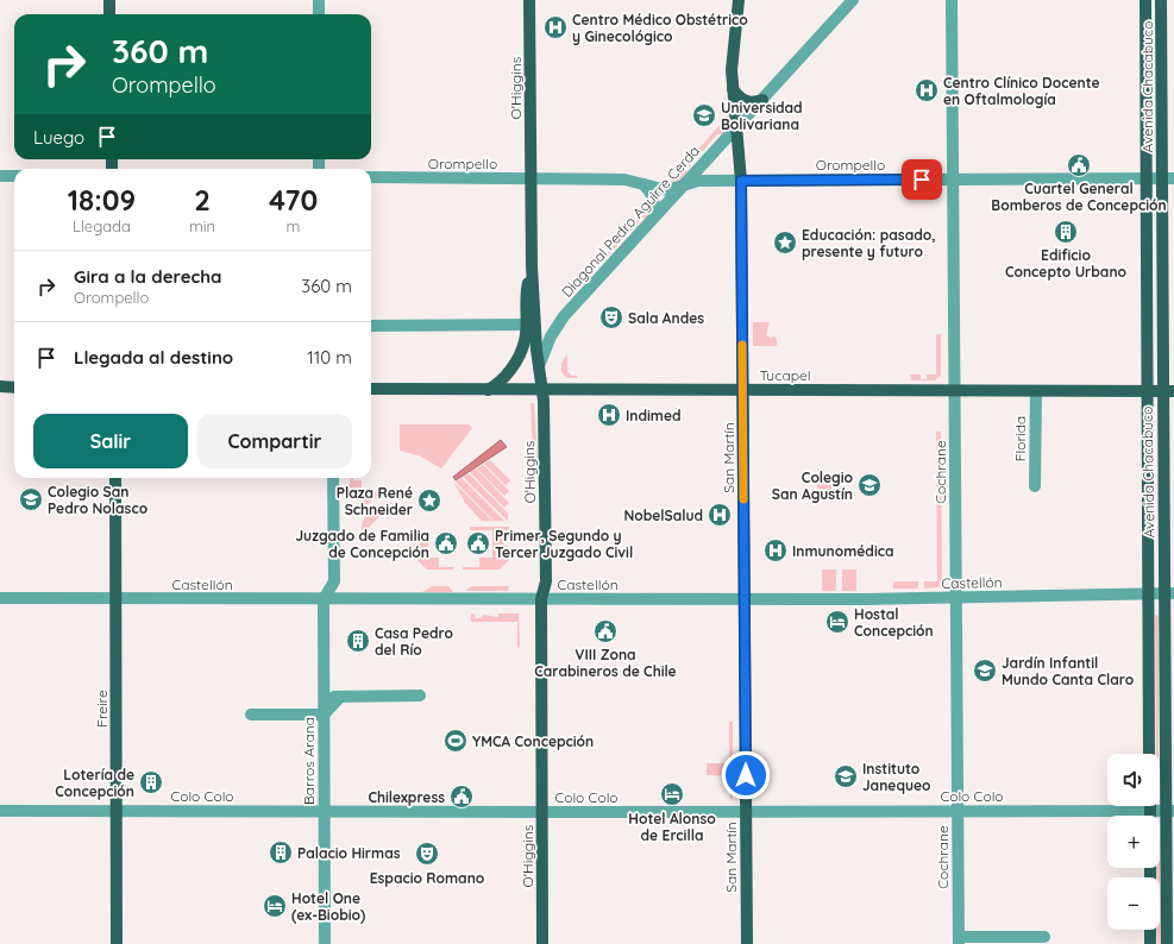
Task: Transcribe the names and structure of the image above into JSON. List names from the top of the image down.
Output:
{
  "streets": {
    "main road": [
      "Avenida Chacabuco",
      "O'Higgins",
      "Tucapel",
      "San Martín",
      "Freire"
    ],
    "street": [
      "Orompello",
      "Diagonal Pedro Aguirre Cerda",
      "Florida",
      "Cochrane",
      "Castellón",
      "Barros Arana",
      "Colo Colo"
    ]
  },
  "crossings": [
    ["Avenida Chacabuco", "Orompello"],
    ["Avenida Chacabuco", "Tucapel"],
    ["Avenida Chacabuco", "Castellón"],
    ["Avenida Chacabuco", "Colo Colo"],
    ["O'Higgins", "Orompello"],
    ["O'Higgins", "Diagonal Pedro Aguirre Cerda"],
    ["O'Higgins", "Tucapel"],
    ["O'Higgins", "Castellón"],
    ["O'Higgins", "Colo Colo"],
    ["Orompello", "Diagonal Pedro Aguirre Cerda"],
    ["Orompello", "San Martín"],
    ["Orompello", "Cochrane"],
    ["Diagonal Pedro Aguirre Cerda", "San Martín"],
    ["Tucapel", "Florida"],
    ["Tucapel", "San Martín"],
    ["Tucapel", "Cochrane"],
    ["San Martín", "Castellón"],
    ["San Martín", "Colo Colo"],
    ["Cochrane", "Castellón"],
    ["Cochrane", "Colo Colo"],
    ["Castellón", "Freire"],
    ["Castellón", "Barros Arana"],
    ["Freire", "Colo Colo"],
    ["Barros Arana", "Colo Colo"]
  ],
  "places": {
    "hospital": [
      "Centro Médico Obstétrico y Ginecológico",
      "Centro Clínico Docente en Oftalmología",
      "Indimed",
      "NobelSalud",
      "Inmunomédica"
    ],
    "school or university": [
      "Universidad Bolivariana",
      "Colegio San Agustín",
      "Colegio San Pedro Nolasco",
      "Jardín Infantil Mundo Canta Claro",
      "Instituto Janequeo"
    ],
    "public building": [
      "Cuartel General Bomberos de Concepción",
      "Juzgado de Familia de Concepción",
      "Primer, Segundo y Tercer Juzgado Civil",
      "VIII Zona Carabineros de Chile",
      "Chilexpress"
    ],
    "building": [
      "Edificio Concepto Urbano",
      "Casa Pedro del Río",
      "Lotería de Concepción",
      "Palacio Hirmas"
    ],
    "place": ["Educación: pasado, presente y futuro", "Plaza René Schneider"],
    "theatre": ["Sala Andes", "Espacio Romano"],
    "hotel": ["Hostal Concepción", "Hotel Alonso de Ercilla", "Hotel One (ex-Biobio)"],
    "sports": ["YMCA Concepción"]
  },
  "page": {
    "turn": ["360 m", "Orompello"],
    "then": "Luego",
    "eta": [
      "18:09",
      "Llegada",
      "2",
      "min",
      "470",
      "m"
    ],
    "list": [
      {
        "name": "Gira a la derecha",
        "note": "Orompello",
        "value": "360 m"
      },
      {
        "name": "Llegada al destino",
        "value": "110 m"
      }
    ],
    "buttons": ["Salir", "Compartir"],
    "map_buttons": ["+", "−"]
  }
}
